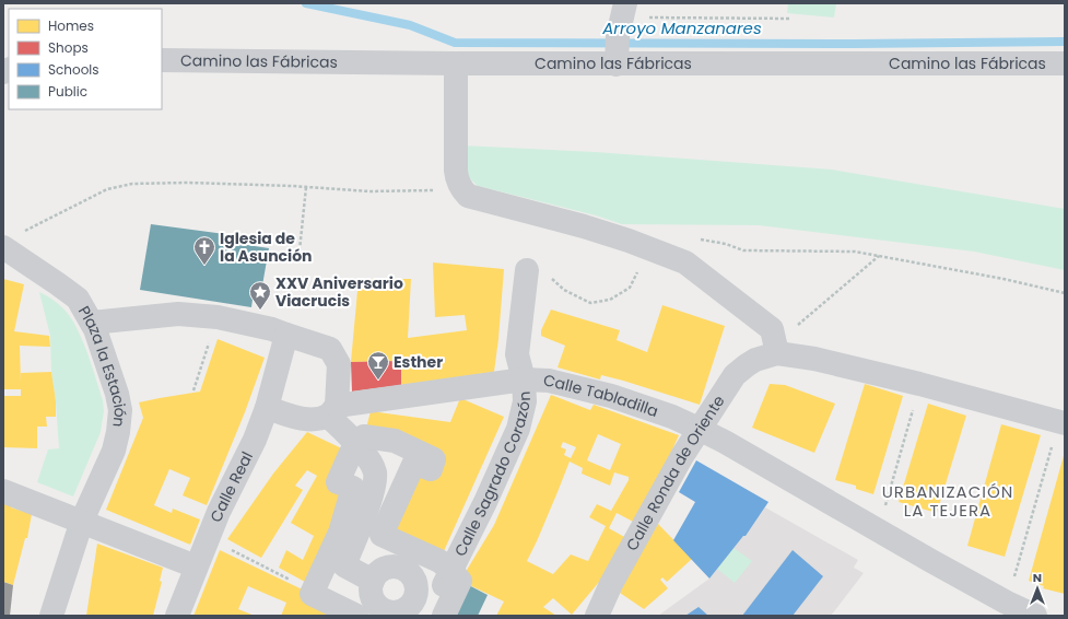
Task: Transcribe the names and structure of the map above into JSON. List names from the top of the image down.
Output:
{
  "streets": {
    "street": [
      "Camino las Fábricas",
      "Plaza la Estación",
      "Calle Tabladilla",
      "Calle Sagrado Corazón",
      "Calle Ronda de Oriente",
      "Calle Real"
    ]
  },
  "crossings": [
    ["Calle Tabladilla", "Calle Sagrado Corazón"],
    ["Calle Tabladilla", "Calle Ronda de Oriente"]
  ],
  "districts": ["URBANIZACIÓN LA TEJERA"],
  "water": ["Arroyo Manzanares"],
  "places": {
    "church": ["Iglesia de la Asunción"],
    "place": ["XXV Aniversario Viacrucis"],
    "bar": ["Esther"]
  },
  "legend": [
    "Homes",
    "Shops",
    "Schools",
    "Public"
  ],
  "north": "top"
}
